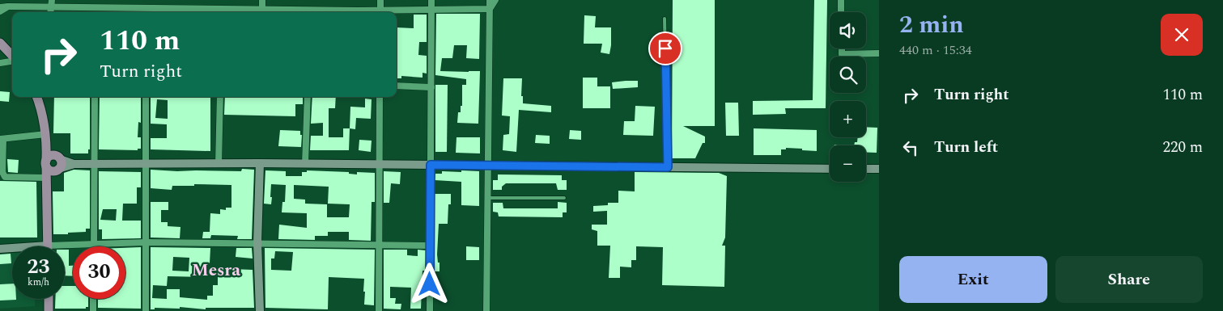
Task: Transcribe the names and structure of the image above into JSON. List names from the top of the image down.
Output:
{
  "districts": ["Mesra"],
  "page": {
    "heading": ["2 min", "440 m · 15:34"],
    "map_buttons": ["+", "−"],
    "turn": ["110 m", "Turn right"],
    "list": [
      {
        "name": "Turn right",
        "value": "110 m"
      },
      {
        "name": "Turn left",
        "value": "220 m"
      }
    ],
    "speed": "23 km/h",
    "limit": "30",
    "buttons": ["Exit", "Share"]
  }
}
